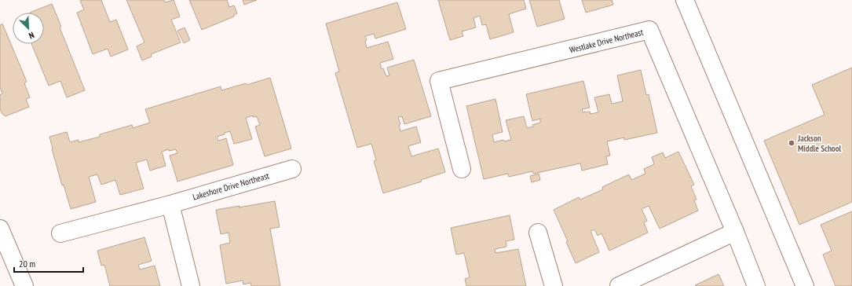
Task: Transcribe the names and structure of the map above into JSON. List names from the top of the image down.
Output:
{
  "streets": {
    "street": ["Westlake Drive Northeast", "Lakeshore Drive Northeast"]
  },
  "places": ["Jackson Middle School"],
  "scale_bar": "20 m",
  "north": "bottom right"
}
